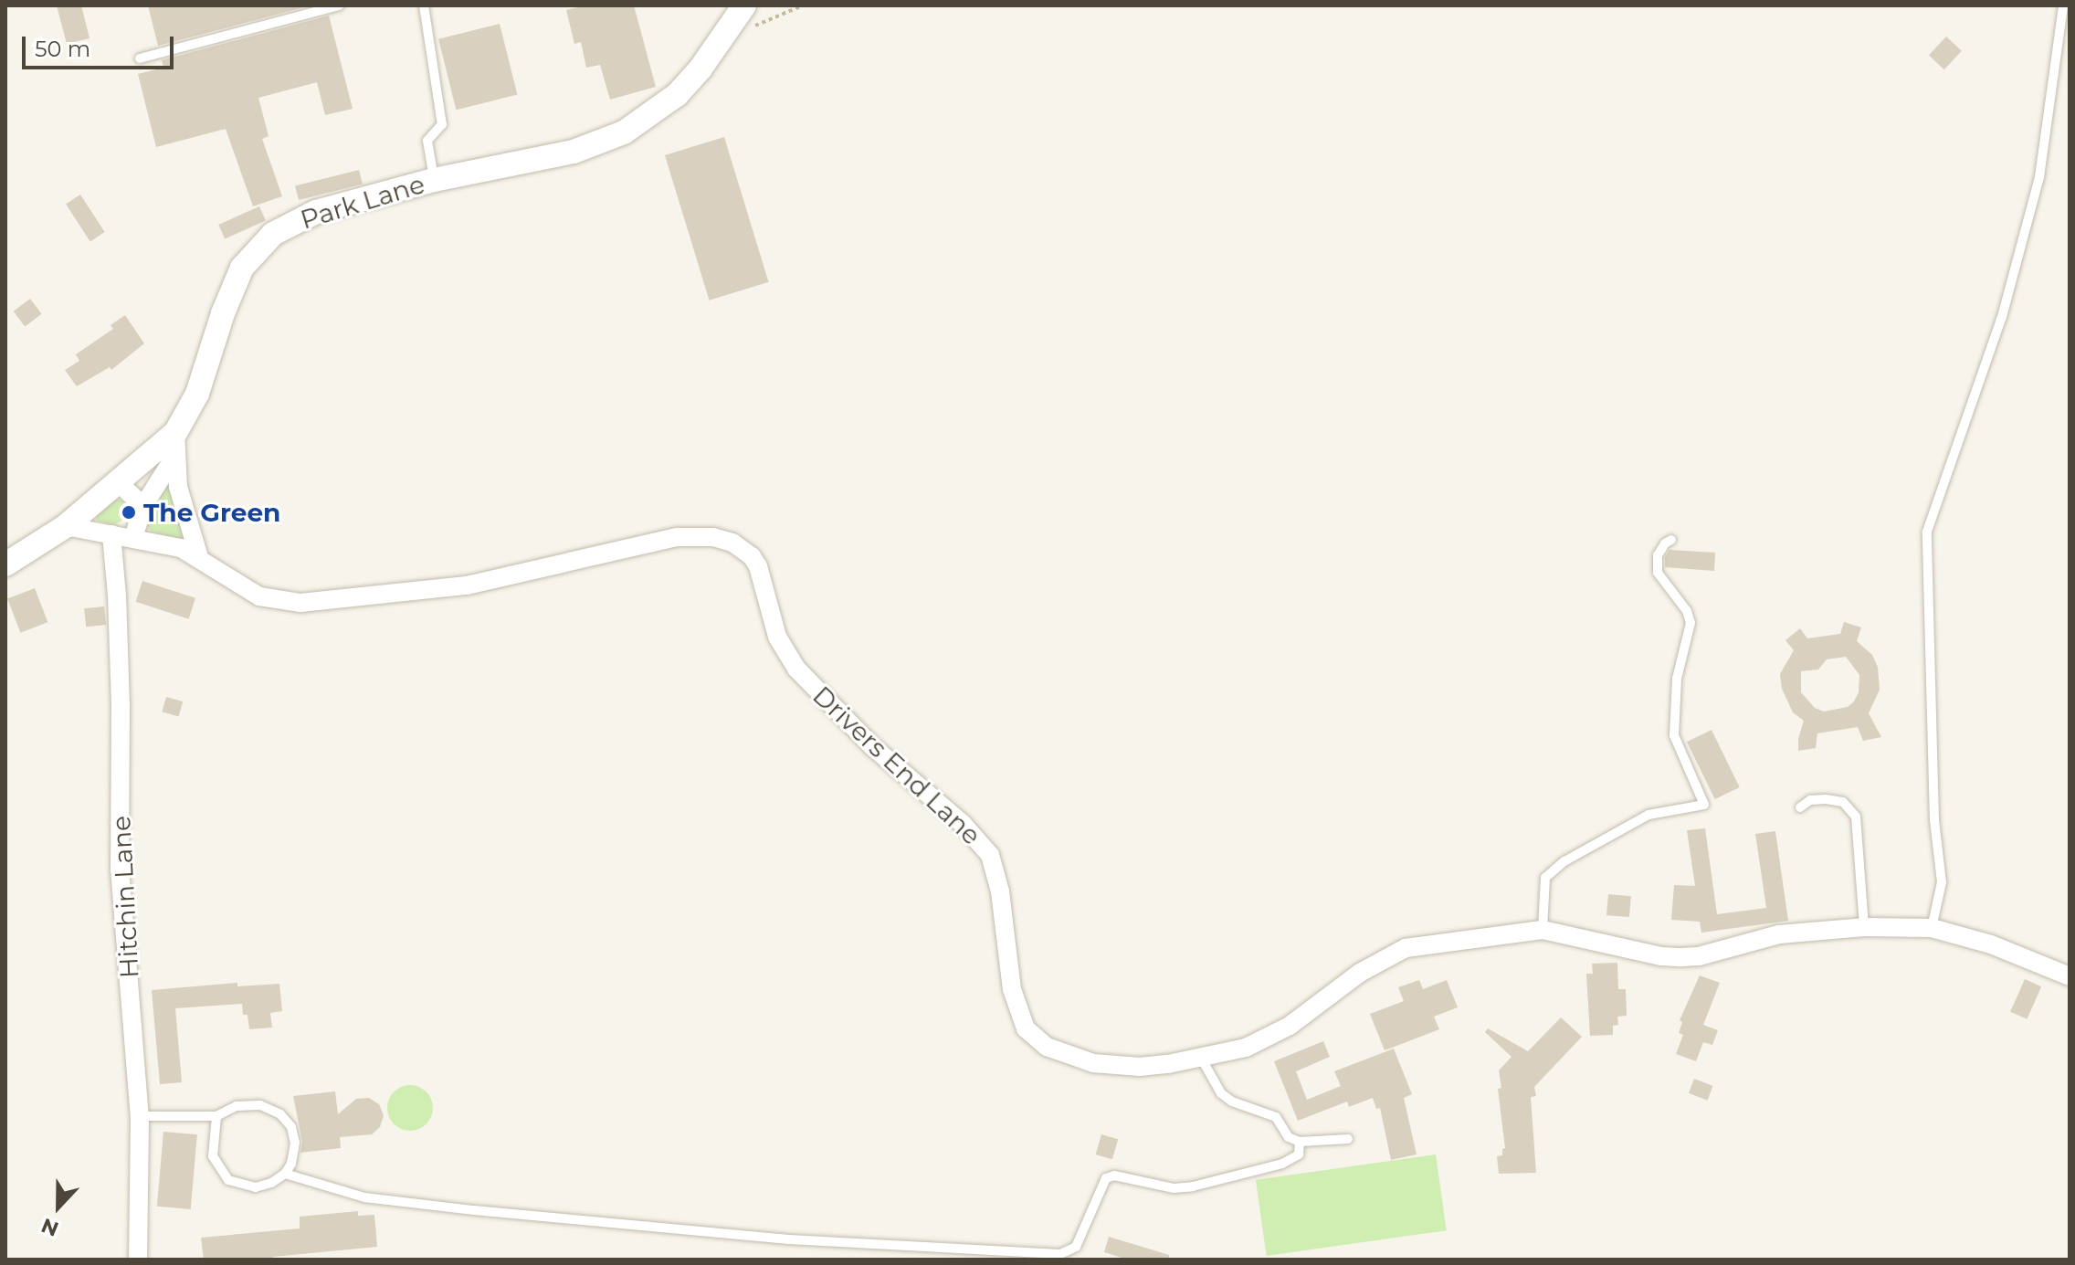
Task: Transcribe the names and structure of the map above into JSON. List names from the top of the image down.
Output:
{
  "streets": {
    "street": ["Park Lane", "Drivers End Lane", "Hitchin Lane"]
  },
  "crossings": [
    ["Park Lane", "Drivers End Lane"],
    ["Drivers End Lane", "Hitchin Lane"]
  ],
  "places": ["The Green"],
  "scale_bar": "50 m",
  "north": "bottom"
}
